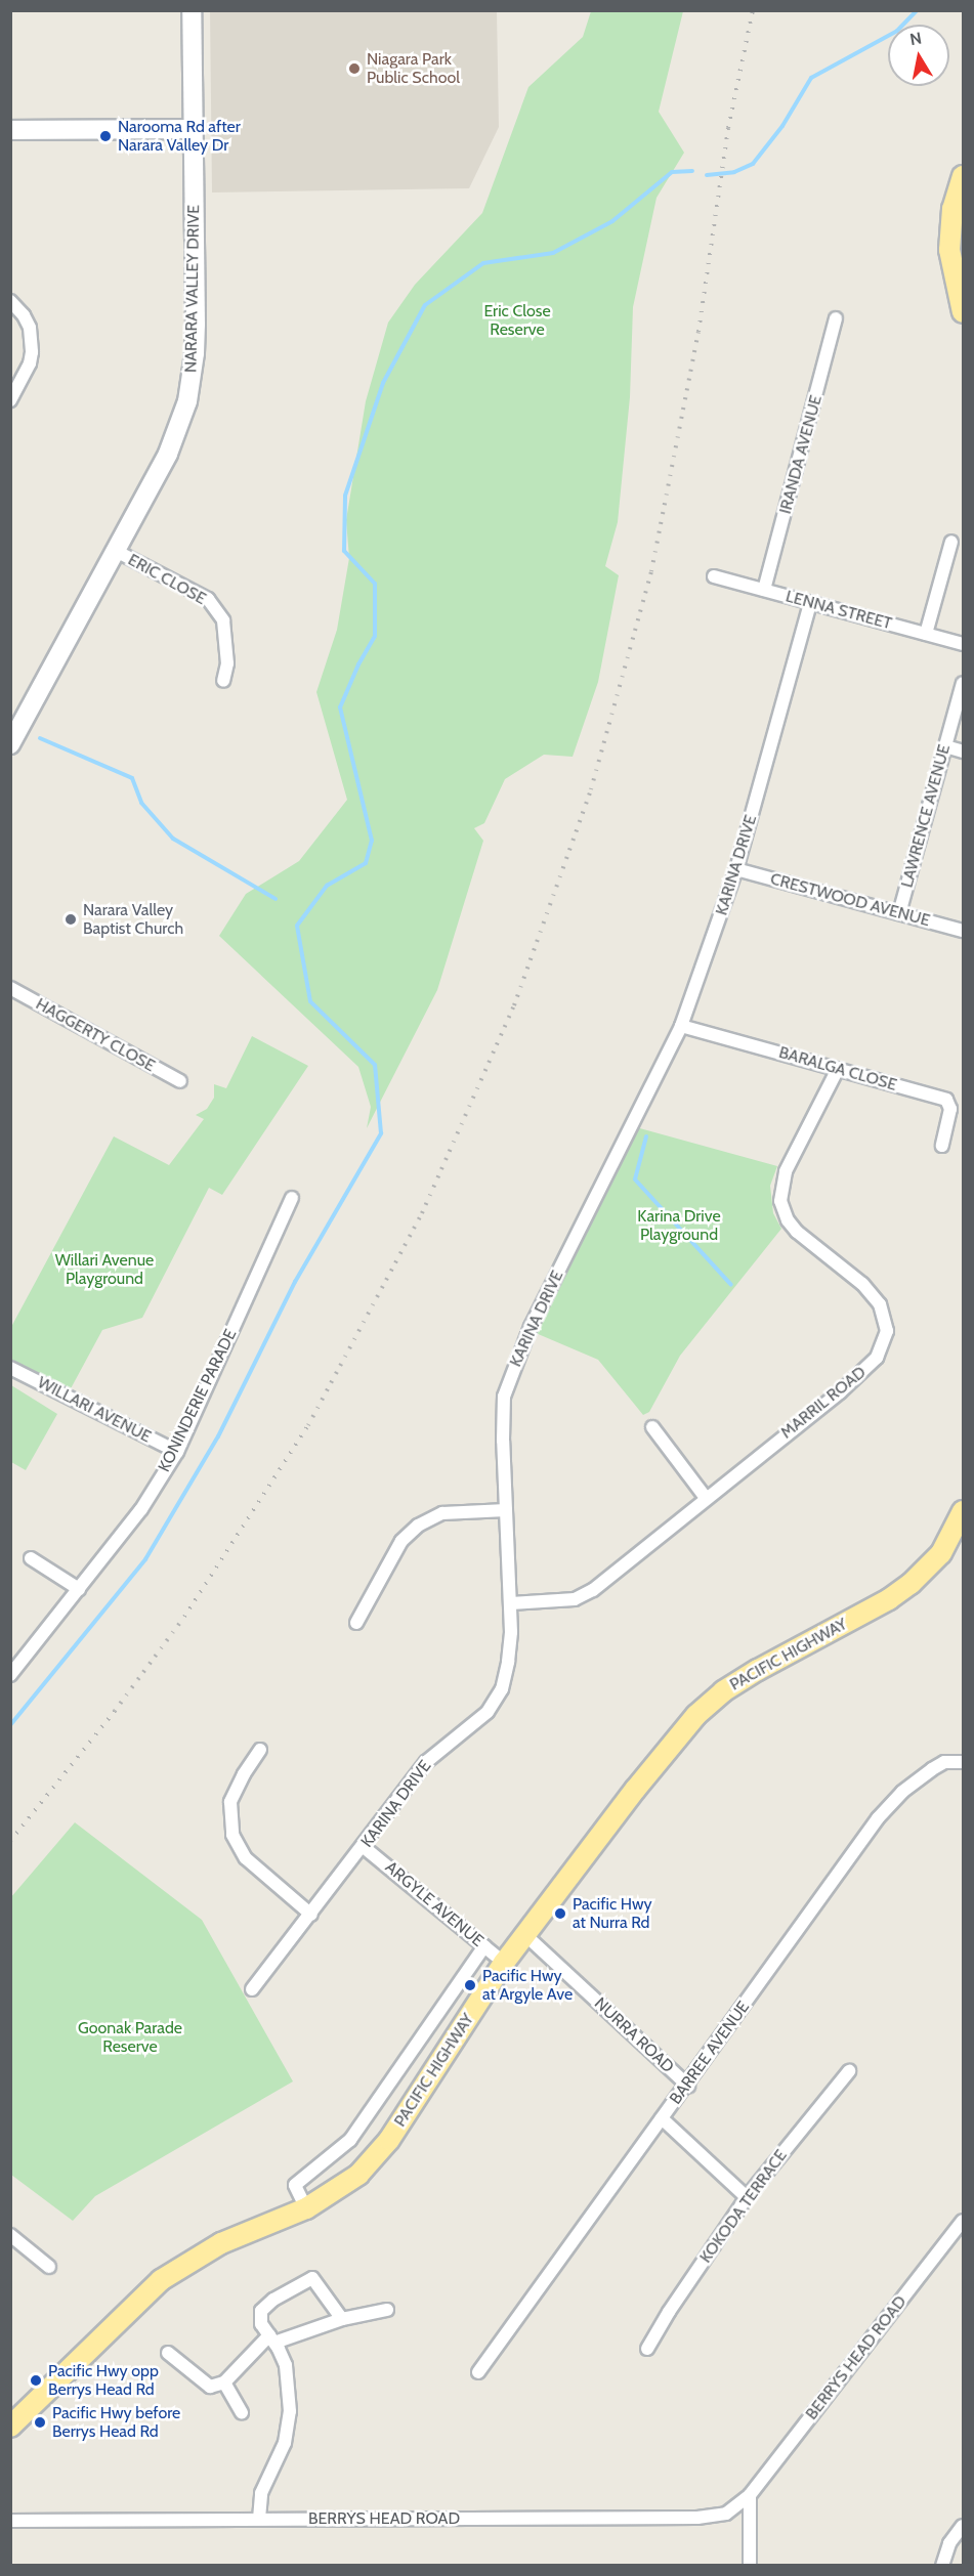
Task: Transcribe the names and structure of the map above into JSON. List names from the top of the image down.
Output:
{
  "streets": {
    "main road": ["NARARA VALLEY DRIVE", "PACIFIC HIGHWAY"],
    "street": [
      "IRANDA AVENUE",
      "ERIC CLOSE",
      "LENNA STREET",
      "LAWRENCE AVENUE",
      "KARINA DRIVE",
      "CRESTWOOD AVENUE",
      "HAGGERTY CLOSE",
      "BARALGA CLOSE",
      "KONINDERIE PARADE",
      "MARRIL ROAD",
      "WILLARI AVENUE",
      "ARGYLE AVENUE",
      "NURRA ROAD",
      "BARREE AVENUE",
      "KOKODA TERRACE",
      "BERRYS HEAD ROAD"
    ]
  },
  "crossings": [
    ["NARARA VALLEY DRIVE", "ERIC CLOSE"],
    ["IRANDA AVENUE", "LENNA STREET"],
    ["LENNA STREET", "KARINA DRIVE"],
    ["LAWRENCE AVENUE", "CRESTWOOD AVENUE"],
    ["KARINA DRIVE", "CRESTWOOD AVENUE"],
    ["KARINA DRIVE", "BARALGA CLOSE"],
    ["KARINA DRIVE", "MARRIL ROAD"],
    ["KARINA DRIVE", "ARGYLE AVENUE"],
    ["BARALGA CLOSE", "MARRIL ROAD"],
    ["KONINDERIE PARADE", "WILLARI AVENUE"],
    ["PACIFIC HIGHWAY", "ARGYLE AVENUE"],
    ["PACIFIC HIGHWAY", "NURRA ROAD"],
    ["NURRA ROAD", "BARREE AVENUE"]
  ],
  "parks": [
    "Eric Close Reserve",
    "Karina Drive Playground",
    "Willari Avenue Playground",
    "Goonak Parade Reserve"
  ],
  "places": [
    "Niagara Park Public School",
    "Narooma Rd after Narara Valley Dr",
    "Narara Valley Baptist Church",
    "Pacific Hwy at Nurra Rd",
    "Pacific Hwy at Argyle Ave",
    "Pacific Hwy opp Berrys Head Rd",
    "Pacific Hwy before Berrys Head Rd"
  ],
  "north": "top"
}
